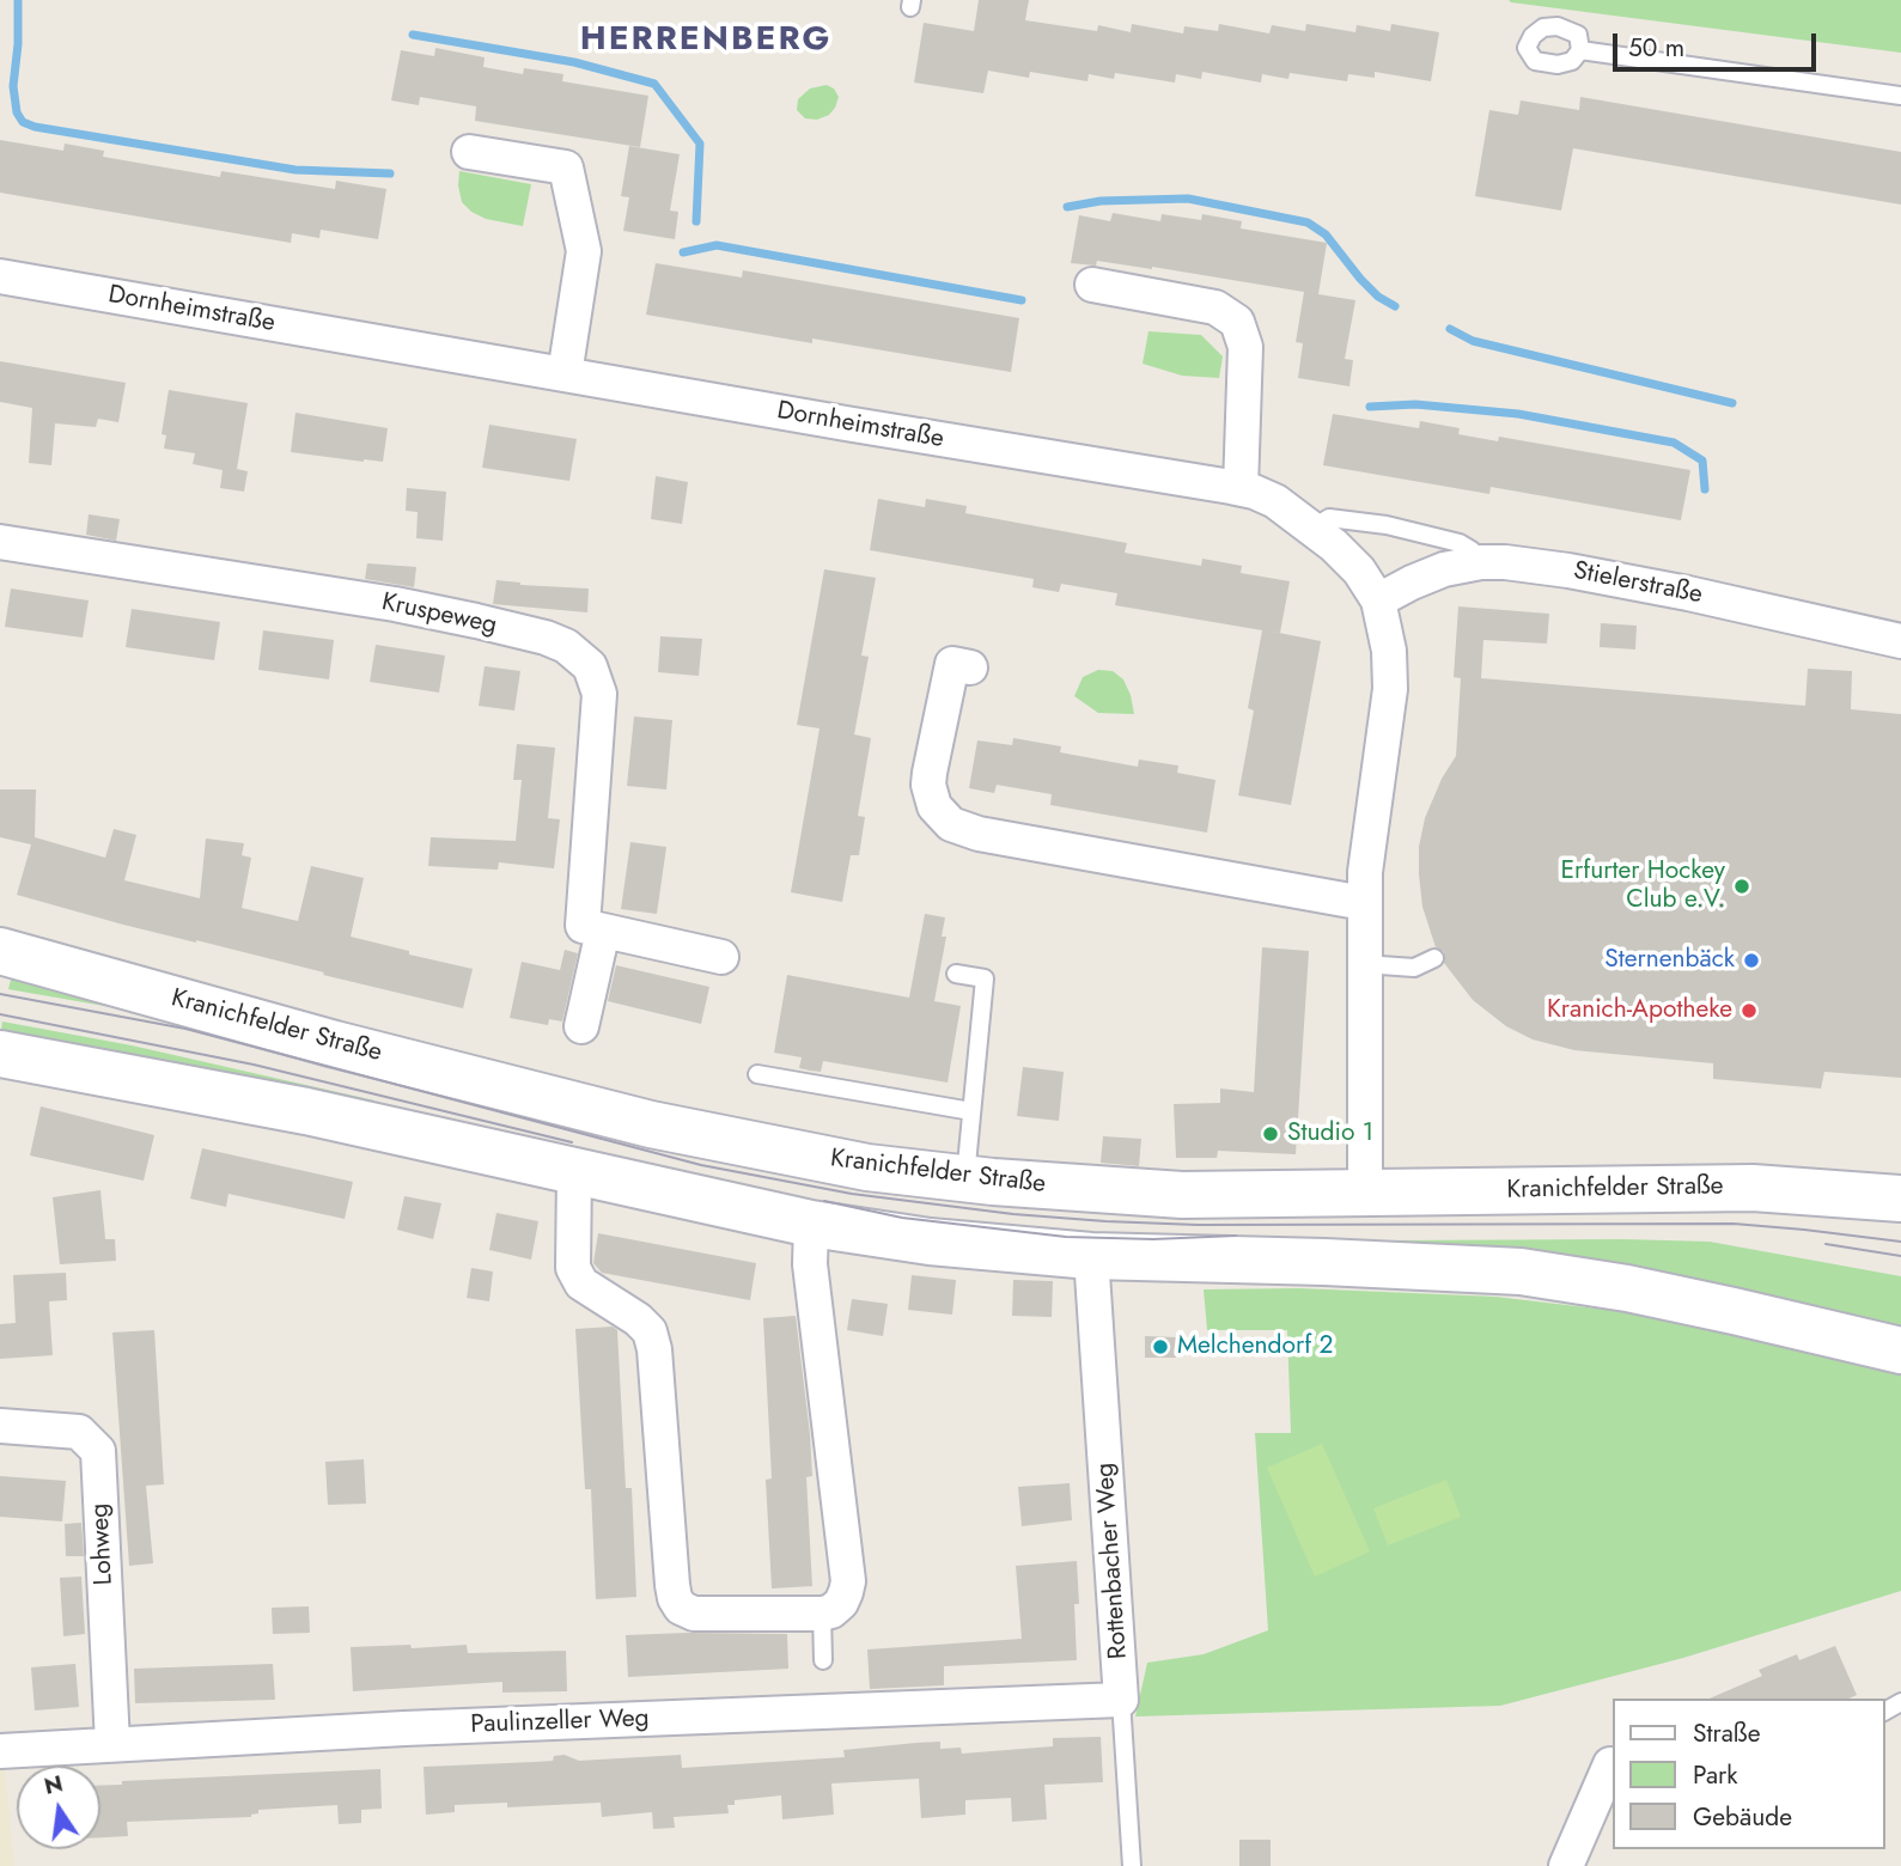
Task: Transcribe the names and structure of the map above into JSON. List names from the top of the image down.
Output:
{
  "streets": {
    "main road": ["Kranichfelder Straße"],
    "street": [
      "Dornheimstraße",
      "Stielerstraße",
      "Kruspeweg",
      "Lohweg",
      "Rottenbacher Weg",
      "Paulinzeller Weg"
    ]
  },
  "crossings": [
    ["Dornheimstraße", "Stielerstraße"],
    ["Dornheimstraße", "Kranichfelder Straße"],
    ["Lohweg", "Paulinzeller Weg"],
    ["Rottenbacher Weg", "Paulinzeller Weg"]
  ],
  "districts": ["HERRENBERG"],
  "places": [
    "Erfurter Hockey Club e.V.",
    "Sternenbäck",
    "Kranich-Apotheke",
    "Studio 1",
    "Melchendorf 2"
  ],
  "legend": ["Straße", "Park", "Gebäude"],
  "scale_bar": "50 m",
  "north": "top"
}
